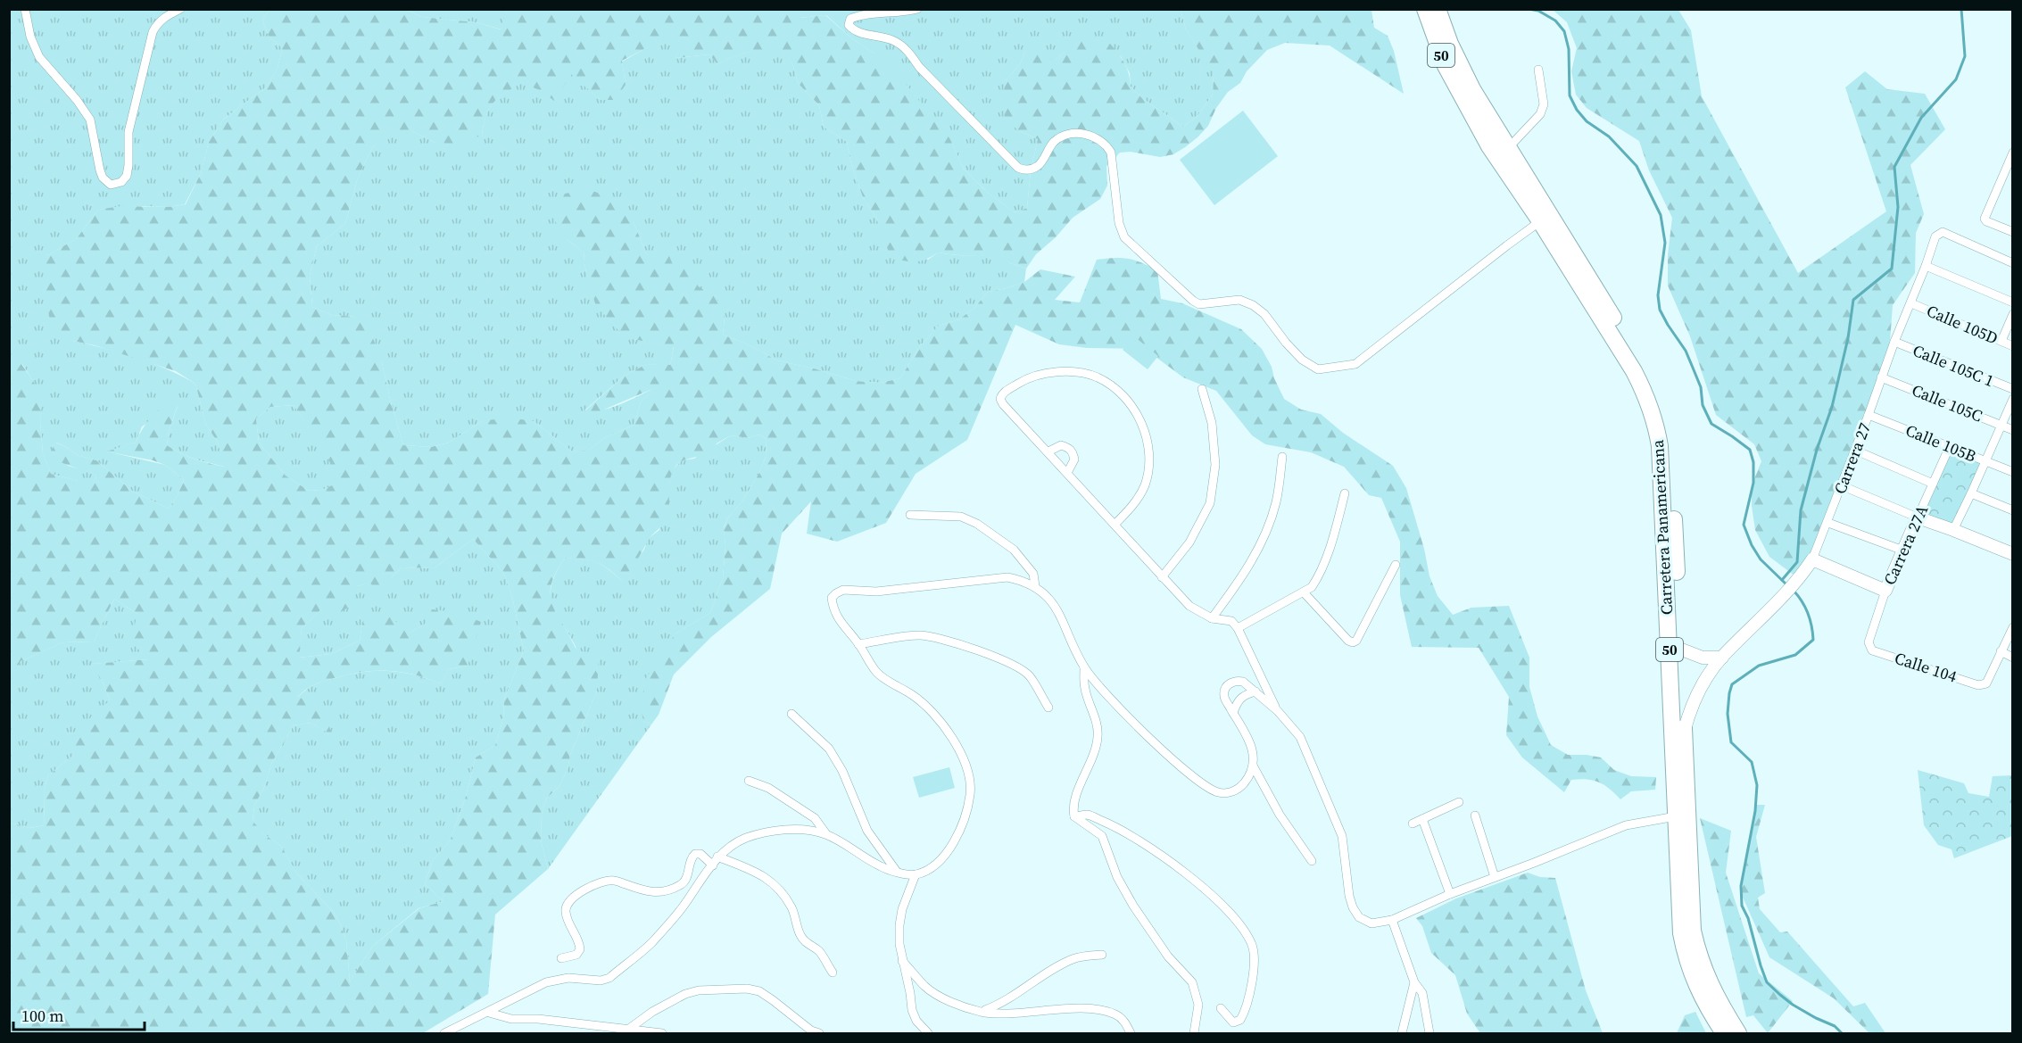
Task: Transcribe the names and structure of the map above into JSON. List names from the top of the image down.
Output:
{
  "streets": {
    "highway": ["50", "Carretera Panamericana"],
    "street": [
      "Calle 105D",
      "Calle 105C 1",
      "Calle 105C",
      "Calle 105B",
      "Carrera 27",
      "Carrera 27A",
      "Calle 104"
    ]
  },
  "crossings": [
    ["Calle 105D", "Carrera 27"],
    ["Calle 105C 1", "Carrera 27"],
    ["Calle 105C", "Carrera 27"],
    ["Calle 105B", "Carrera 27"],
    ["Calle 105B", "Carrera 27A"],
    ["Carrera 27", "Carretera Panamericana"],
    ["Carrera 27A", "Calle 104"]
  ],
  "scale_bar": "100 m"
}
